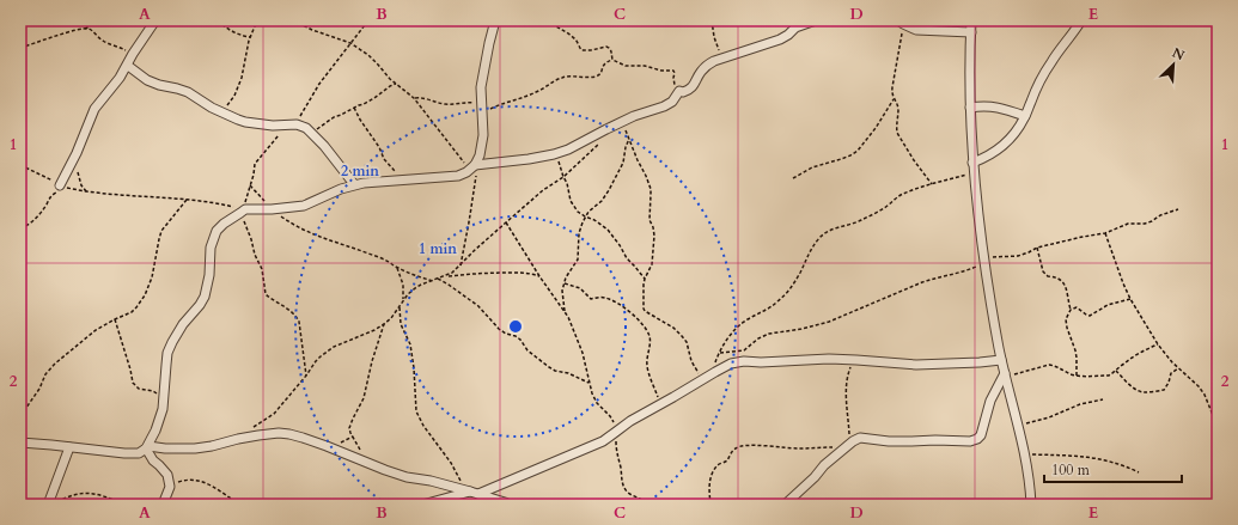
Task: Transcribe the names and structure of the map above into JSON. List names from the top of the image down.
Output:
{
  "scale_bar": "100 m",
  "north": "top right",
  "grid": {
    "columns": [
      "A",
      "B",
      "C",
      "D",
      "E"
    ],
    "rows": ["1", "2"]
  },
  "rings": ["2 min", "1 min"]
}
